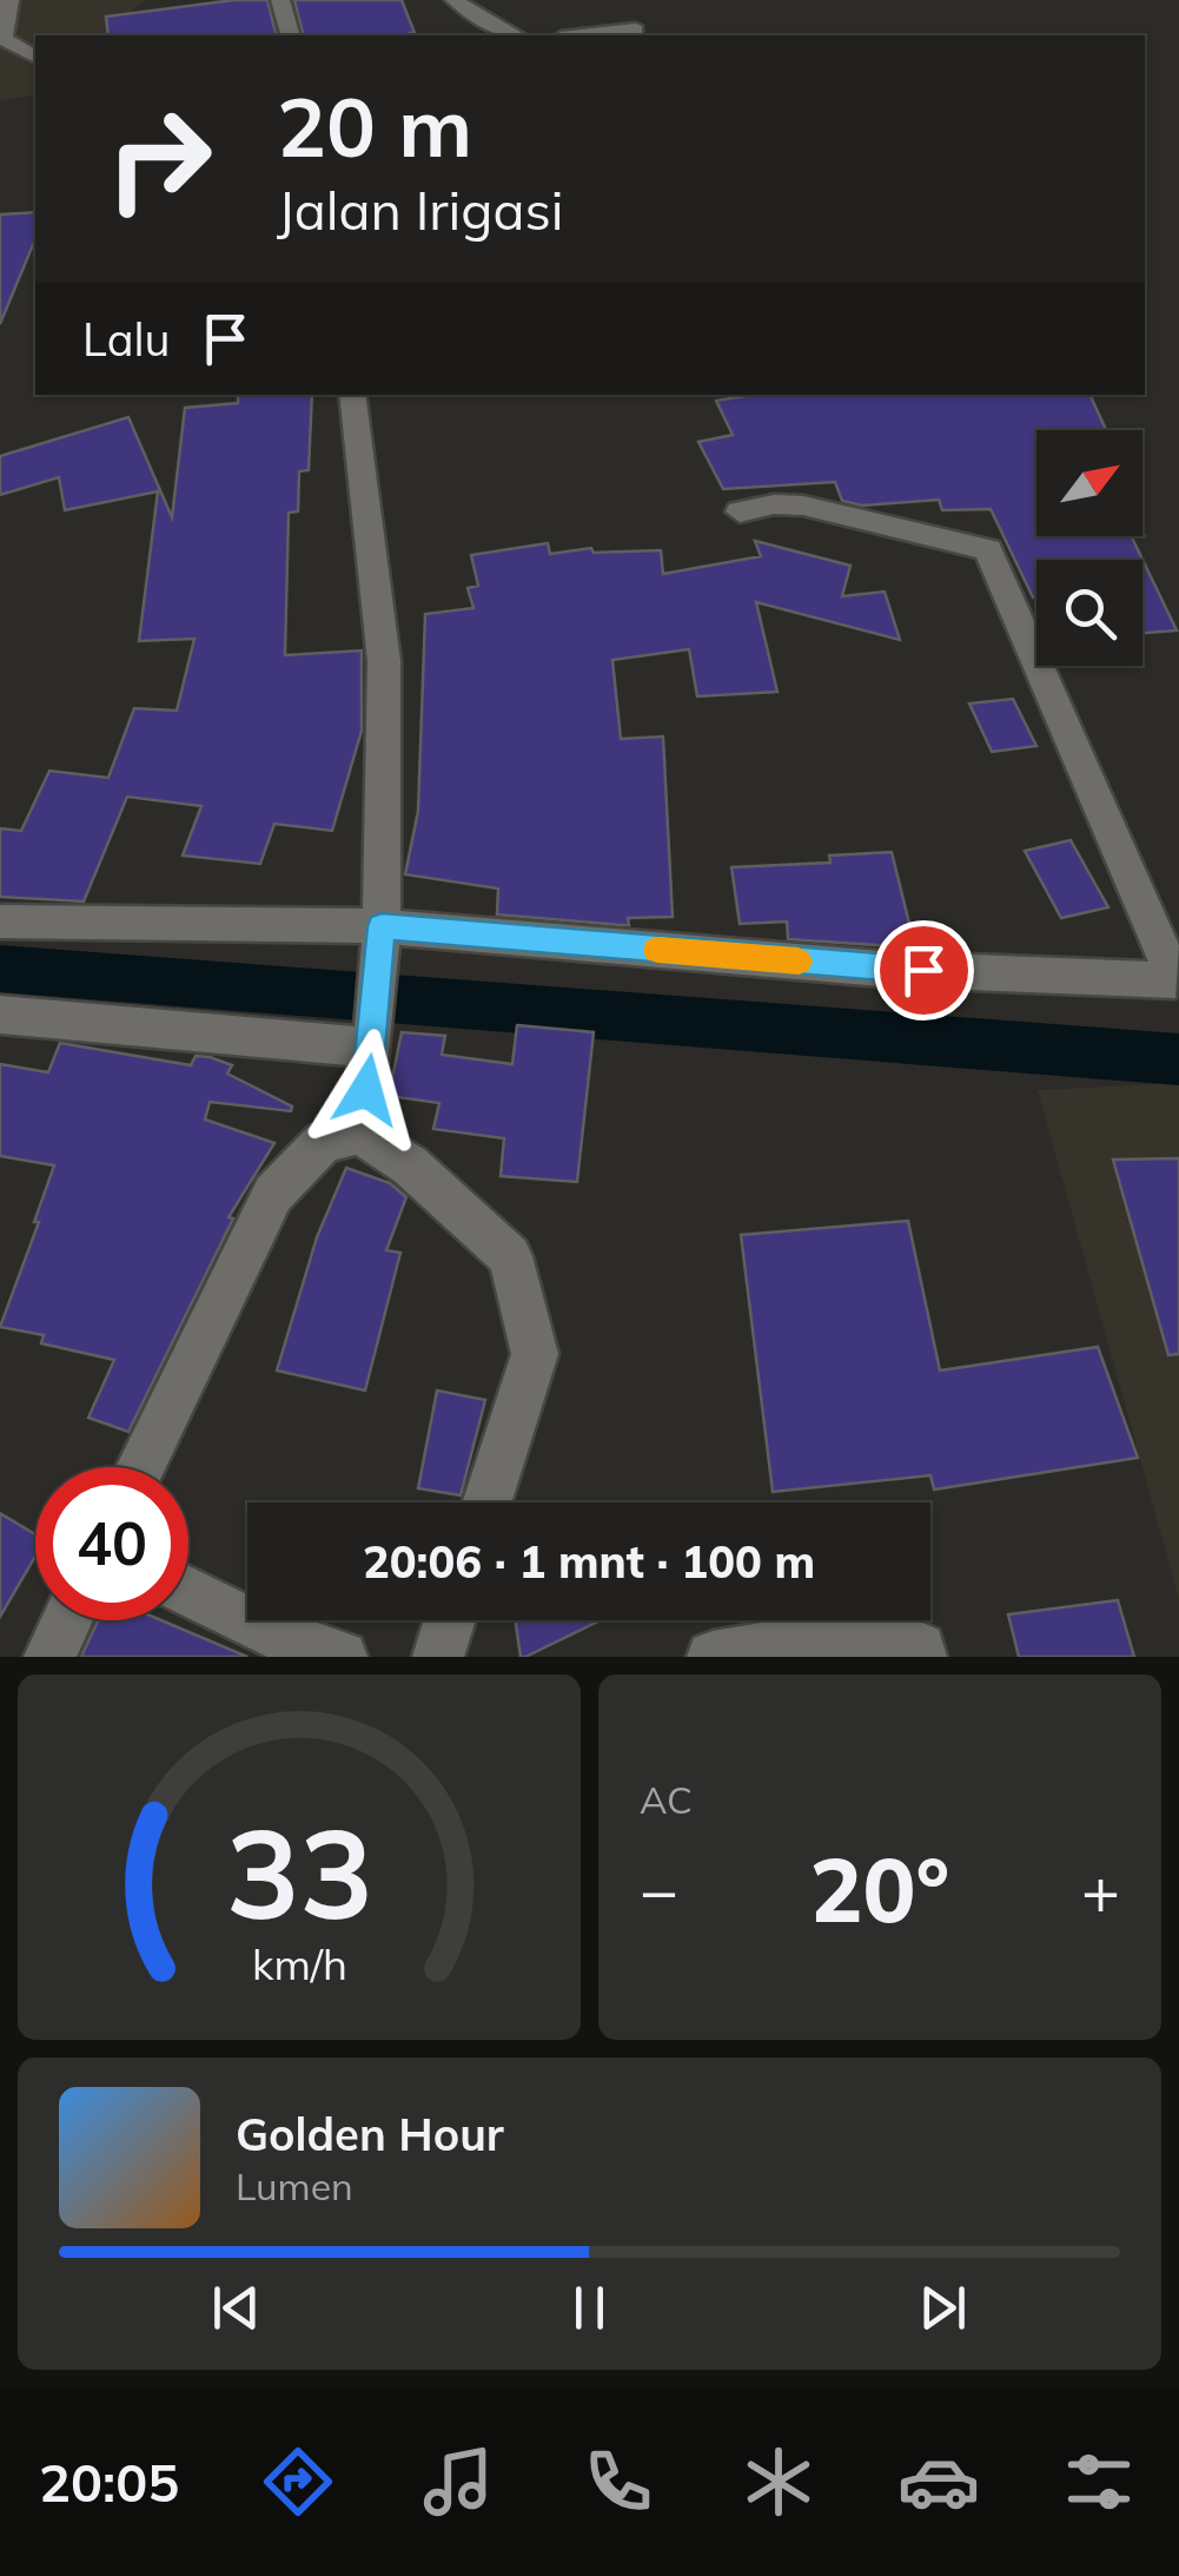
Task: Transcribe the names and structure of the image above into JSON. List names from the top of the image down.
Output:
{
  "north": "top right",
  "page": {
    "turn": ["20 m", "Jalan Irigasi"],
    "then": "Lalu",
    "limit": "40",
    "trip": "20:06 · 1 mnt · 100 m",
    "tile": "AC",
    "heat": ["−", "20°", "+"],
    "song": ["Golden Hour", "Lumen"],
    "tabs": "20:05",
    "gauge": ["33", "km/h"]
  }
}
